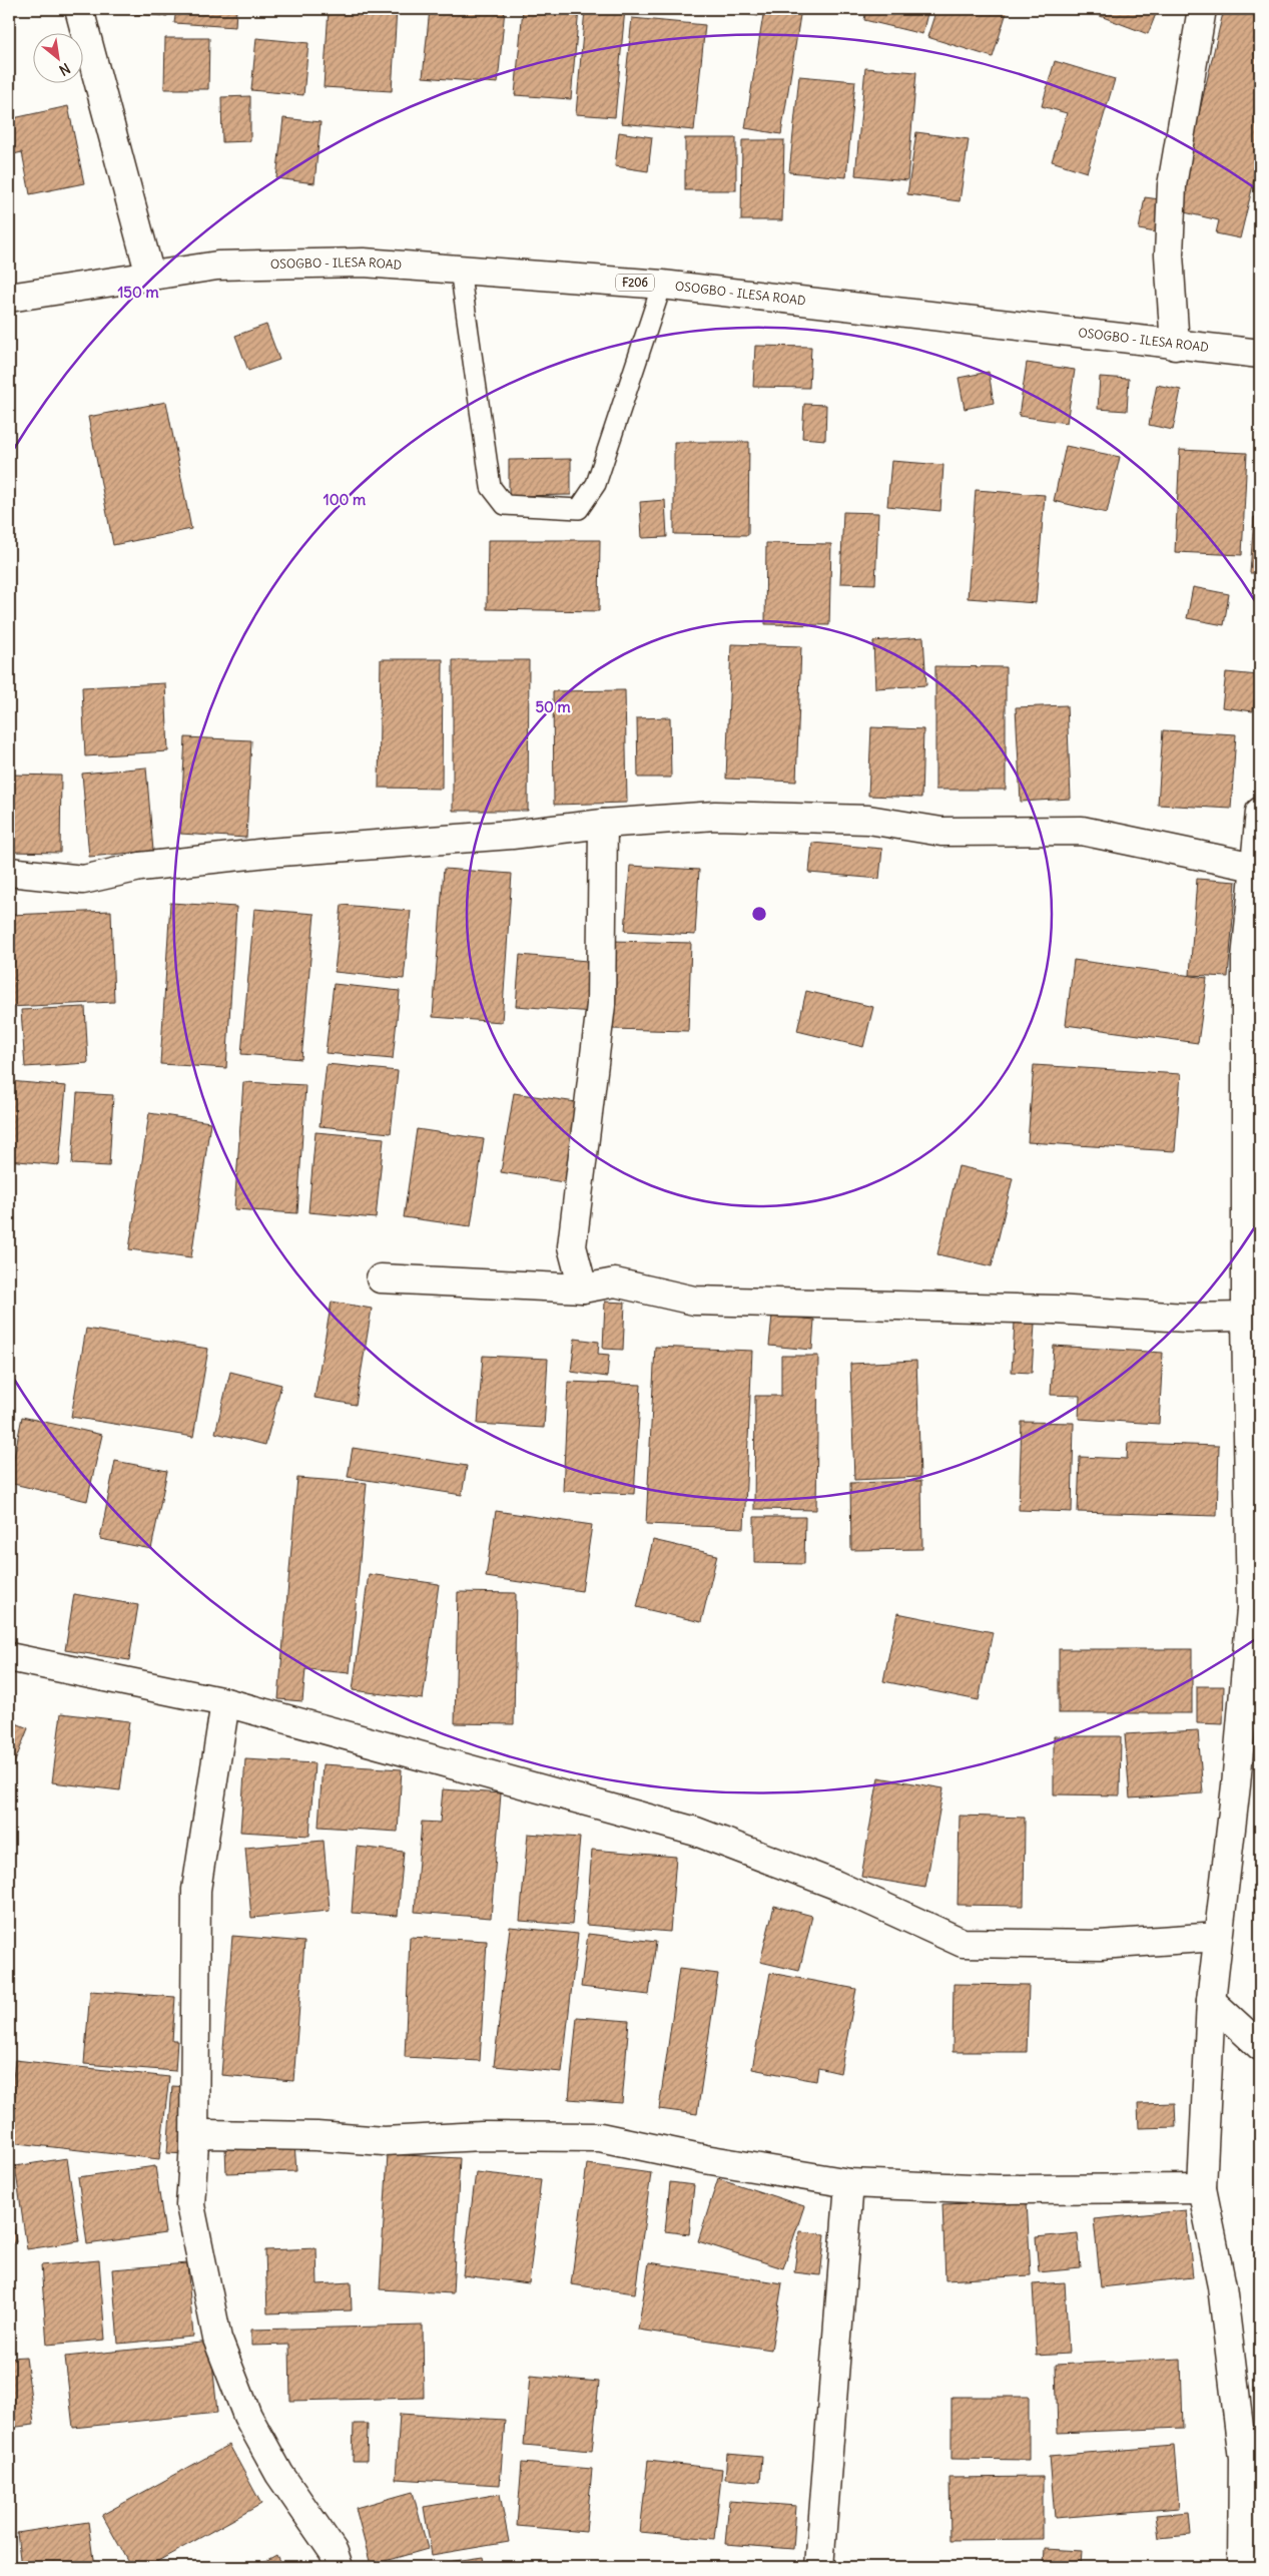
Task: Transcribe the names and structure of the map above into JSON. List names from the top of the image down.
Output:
{
  "streets": {
    "street": ["OSOGBO - ILESA ROAD", "F206"]
  },
  "north": "bottom right",
  "rings": ["150 m", "100 m", "50 m"]
}
